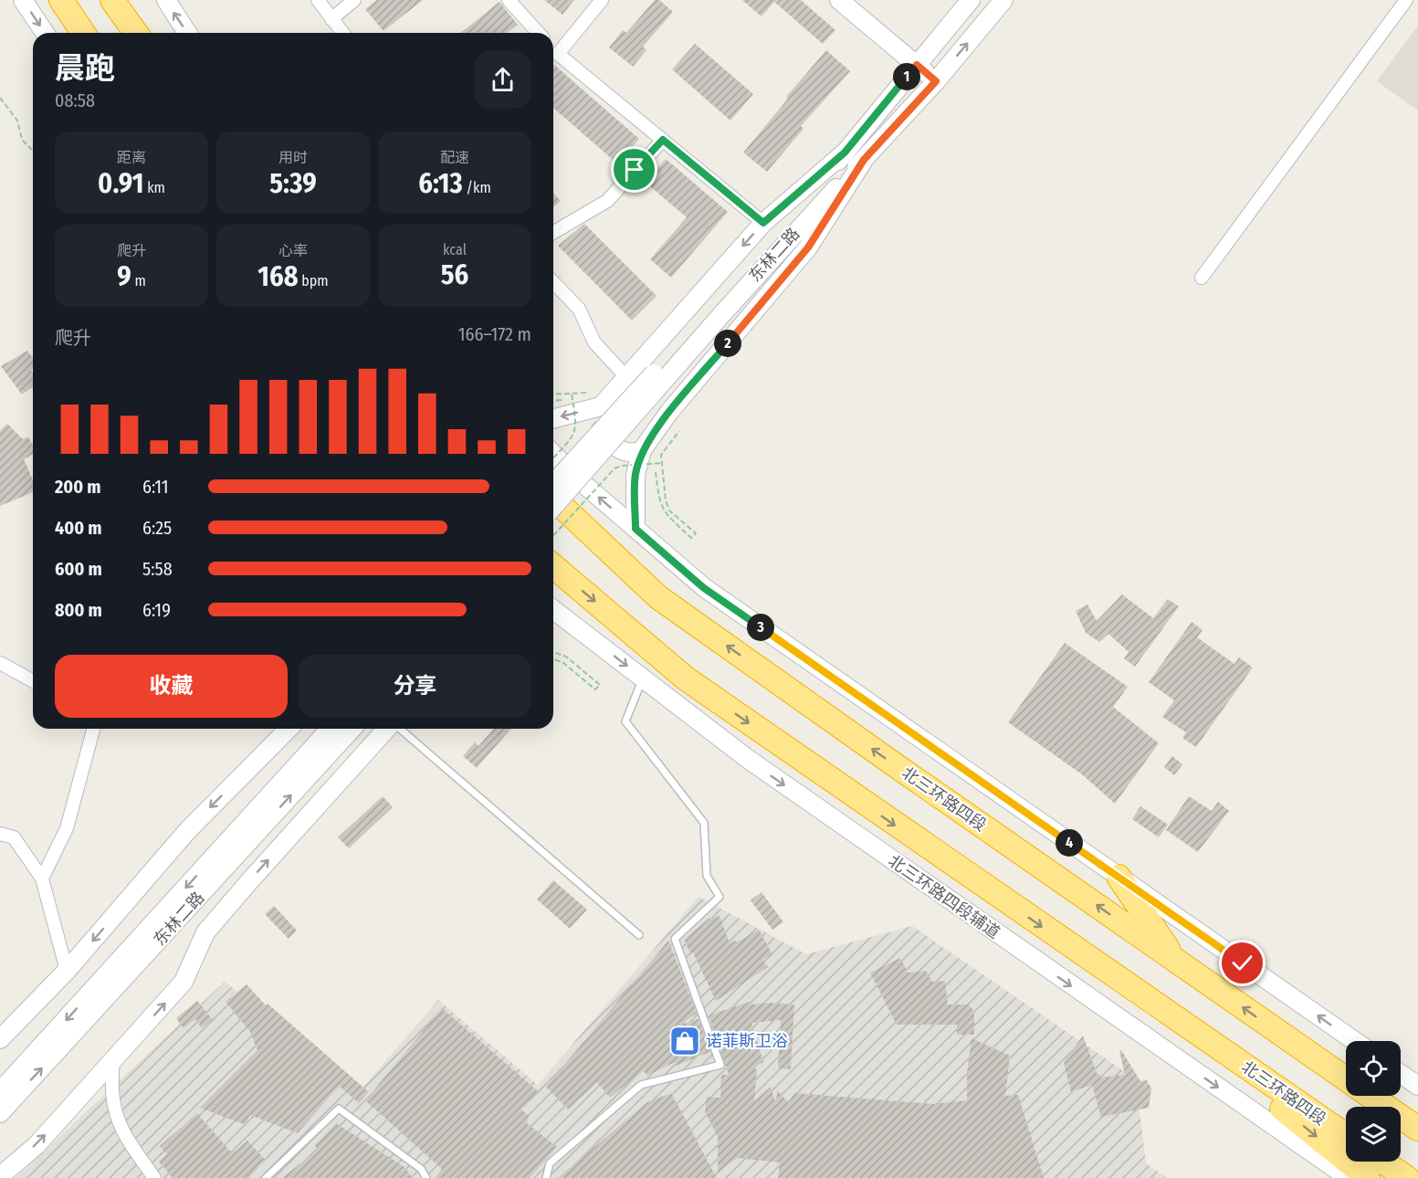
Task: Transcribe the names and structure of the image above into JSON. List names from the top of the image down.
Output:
{
  "streets": {
    "highway": ["北三环路四段"],
    "main road": ["东林二路", "北三环路四段辅道"]
  },
  "places": {
    "shop": ["诺菲斯卫浴"]
  },
  "page": {
    "heading": ["晨跑", "08:58"],
    "pins": [
      "1",
      "2",
      "3",
      "4"
    ],
    "stats": [
      ["距离", "0.91 km"],
      ["用时", "5:39"],
      ["配速", "6:13 /km"],
      ["爬升", "9 m"],
      ["心率", "168 bpm"],
      ["kcal", "56"]
    ],
    "chart": ["爬升", "166–172 m"],
    "list": [
      {
        "name": "200 m",
        "note": "6:11"
      },
      {
        "name": "400 m",
        "note": "6:25"
      },
      {
        "name": "600 m",
        "note": "5:58"
      },
      {
        "name": "800 m",
        "note": "6:19"
      }
    ],
    "buttons": ["收藏", "分享"]
  }
}
